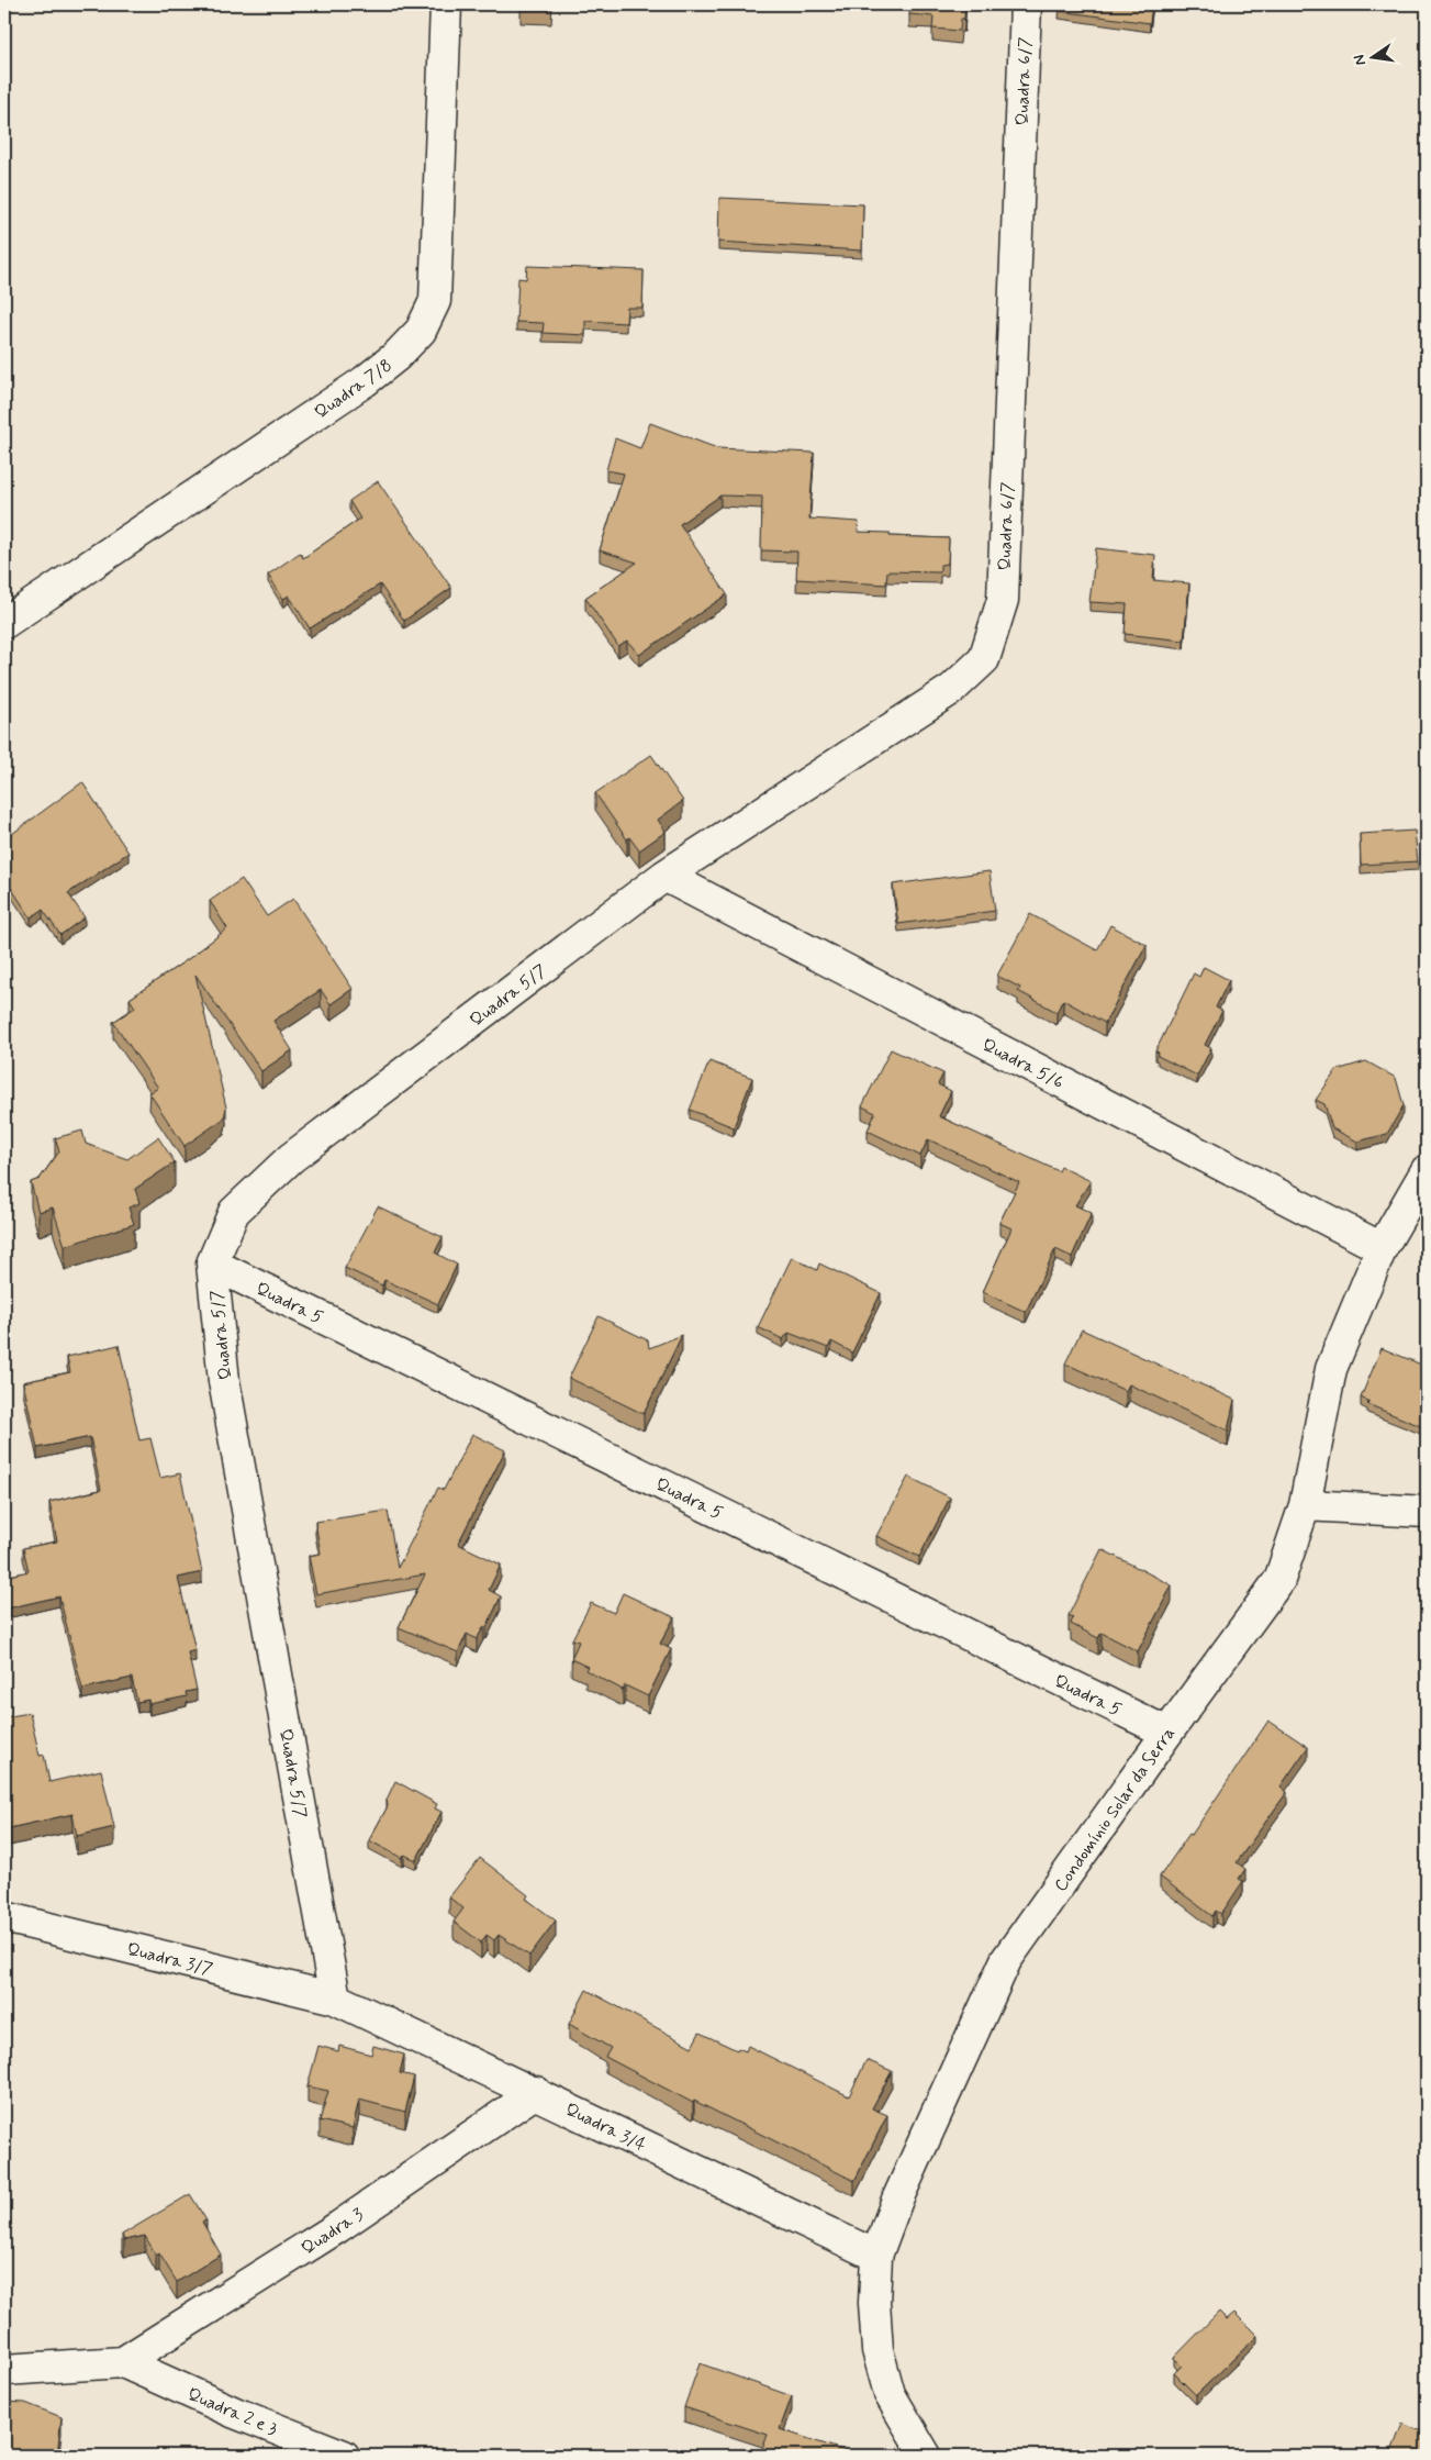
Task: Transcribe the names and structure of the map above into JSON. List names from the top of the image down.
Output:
{
  "streets": {
    "street": [
      "Quadra 6/7",
      "Quadra 7/8",
      "Quadra 5/7",
      "Quadra 5/6",
      "Quadra 5",
      "Condomínio Solar da Serra",
      "Quadra 3/7",
      "Quadra 3/4",
      "Quadra 3",
      "Quadra 2 e 3"
    ]
  },
  "crossings": [
    ["Quadra 6/7", "Quadra 5/7"],
    ["Quadra 6/7", "Quadra 5/6"],
    ["Quadra 5/7", "Quadra 5/6"],
    ["Quadra 5/7", "Quadra 5"],
    ["Quadra 5/7", "Quadra 3/7"],
    ["Quadra 5/7", "Quadra 3/4"],
    ["Quadra 5/6", "Condomínio Solar da Serra"],
    ["Quadra 5", "Condomínio Solar da Serra"],
    ["Condomínio Solar da Serra", "Quadra 3/4"],
    ["Quadra 3/7", "Quadra 3/4"],
    ["Quadra 3/4", "Quadra 3"],
    ["Quadra 3", "Quadra 2 e 3"]
  ],
  "north": "left"
}
